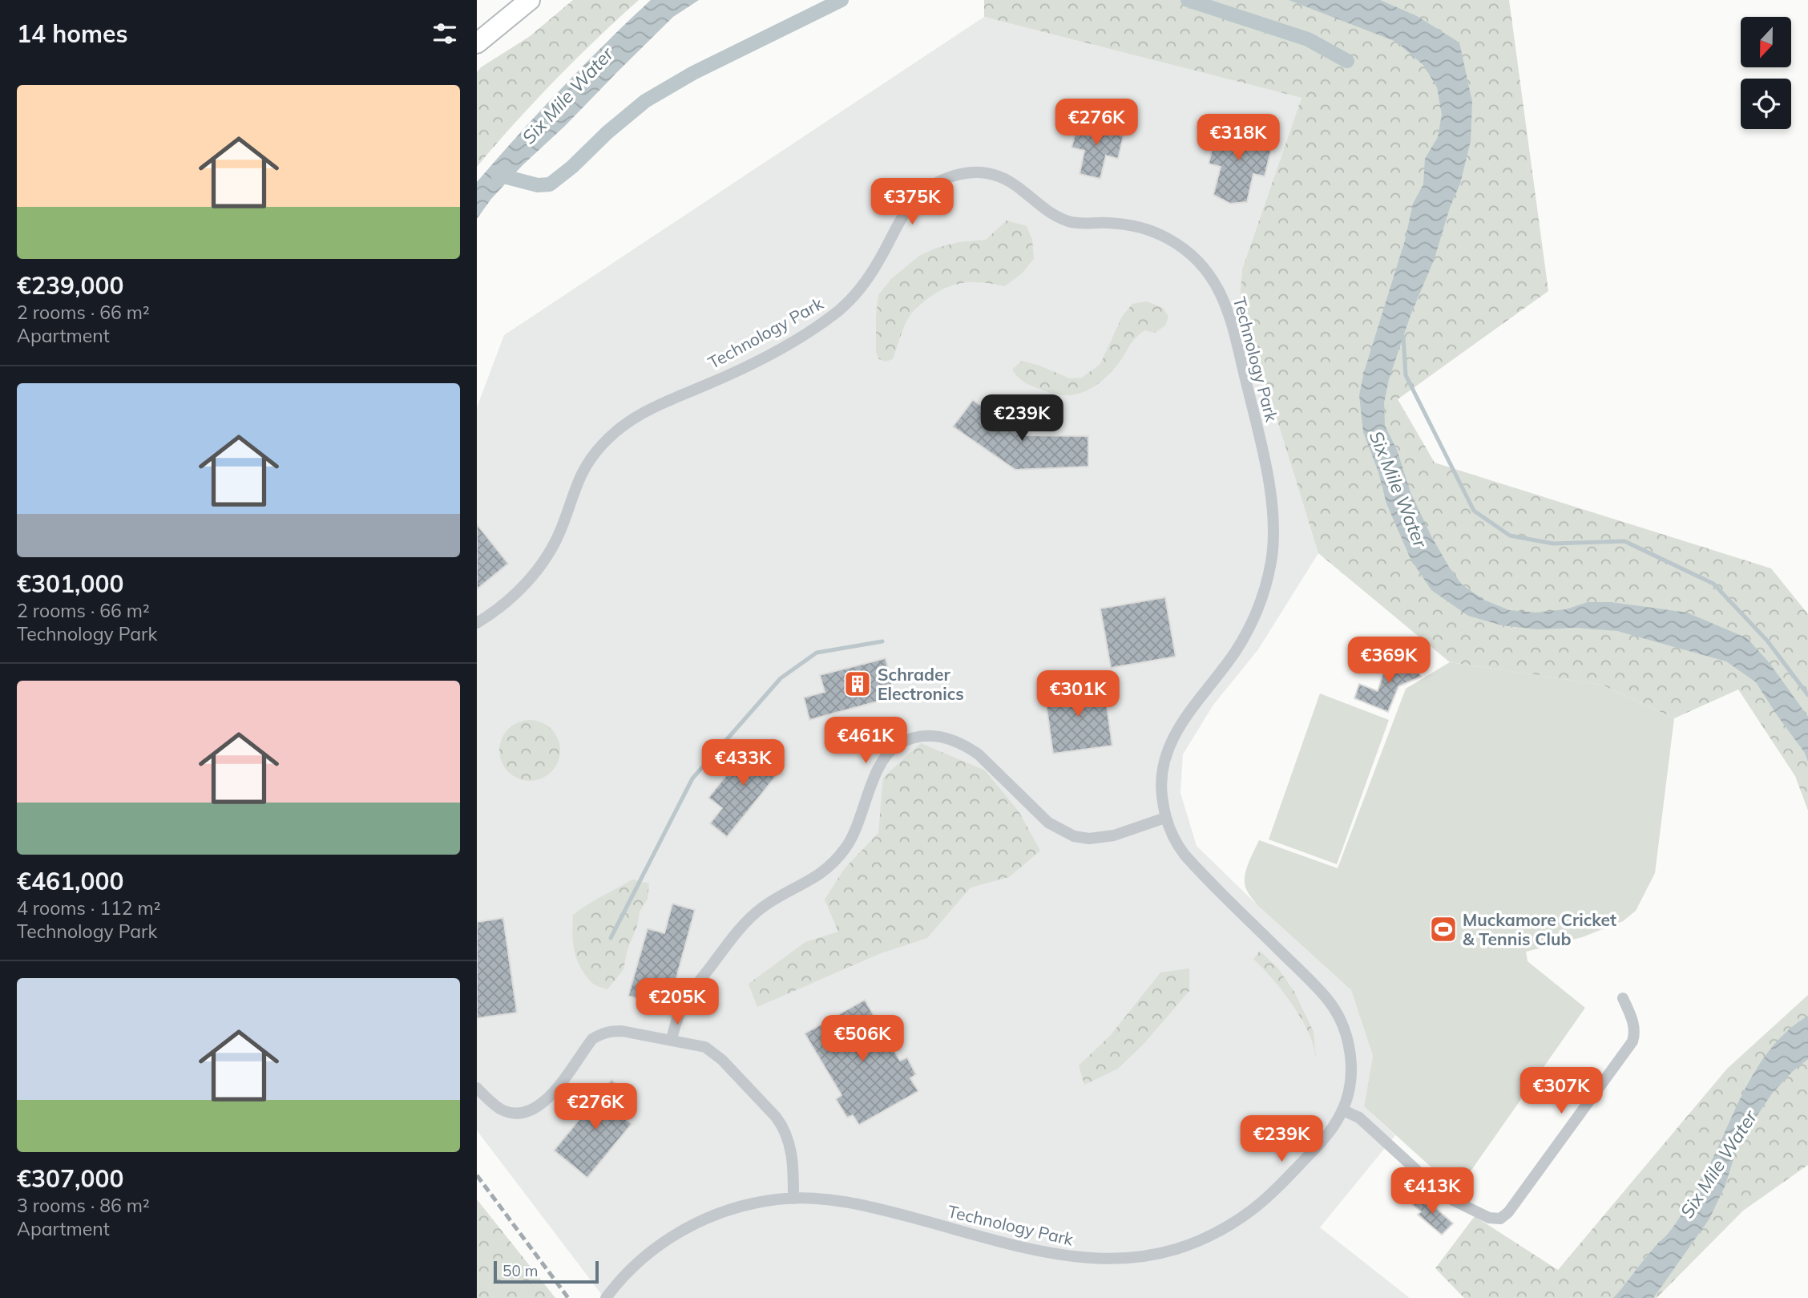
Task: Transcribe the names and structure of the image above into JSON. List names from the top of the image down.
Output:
{
  "streets": {
    "street": ["Technology Park"]
  },
  "water": ["Six Mile Water"],
  "places": {
    "building": ["Schrader Electronics"],
    "sports": ["Muckamore Cricket & Tennis Club"]
  },
  "scale_bar": "50 m",
  "north": "bottom",
  "page": {
    "heading": "14 homes",
    "list": [
      {
        "name": "€239,000",
        "note": "2 rooms · 66 m² · Apartment"
      },
      {
        "name": "€301,000",
        "note": "2 rooms · 66 m² · Technology Park"
      },
      {
        "name": "€461,000",
        "note": "4 rooms · 112 m² · Technology Park"
      },
      {
        "name": "€307,000",
        "note": "3 rooms · 86 m² · Apartment"
      }
    ],
    "price": [
      "€276K",
      "€318K",
      "€375K",
      "€239K",
      "€369K",
      "€301K",
      "€461K",
      "€433K",
      "€205K",
      "€506K",
      "€307K",
      "€276K",
      "€239K",
      "€413K"
    ],
    "scale": "50 m"
  }
}
